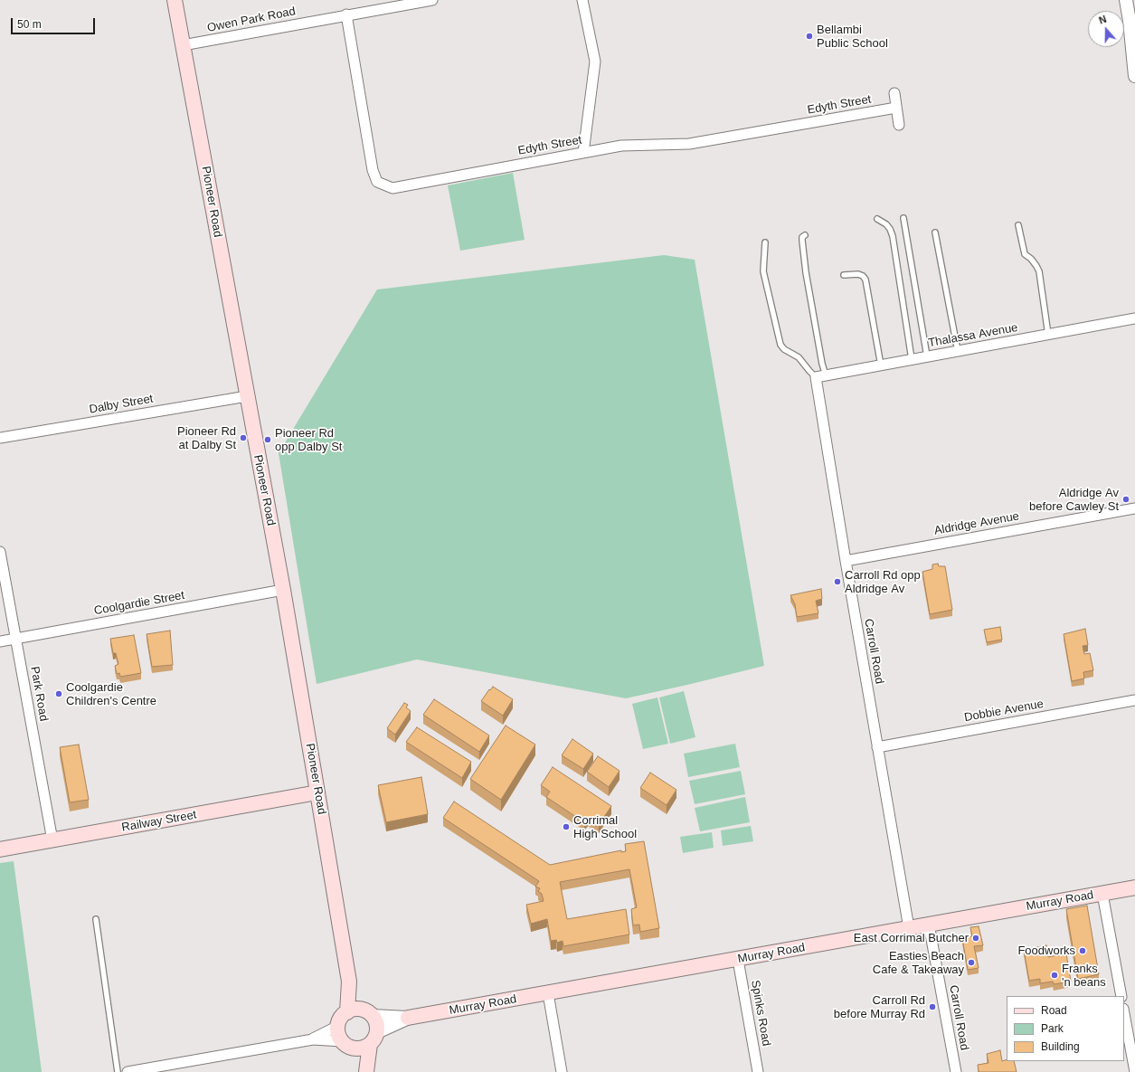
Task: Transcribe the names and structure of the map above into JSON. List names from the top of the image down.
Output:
{
  "streets": {
    "main road": ["Pioneer Road", "Railway Street", "Murray Road"],
    "street": [
      "Owen Park Road",
      "Edyth Street",
      "Thalassa Avenue",
      "Dalby Street",
      "Aldridge Avenue",
      "Coolgardie Street",
      "Carroll Road",
      "Park Road",
      "Dobbie Avenue",
      "Spinks Road"
    ]
  },
  "crossings": [
    ["Owen Park Road", "Edyth Street"],
    ["Owen Park Road", "Pioneer Road"],
    ["Pioneer Road", "Dalby Street"],
    ["Pioneer Road", "Coolgardie Street"],
    ["Pioneer Road", "Railway Street"],
    ["Pioneer Road", "Murray Road"],
    ["Thalassa Avenue", "Carroll Road"],
    ["Aldridge Avenue", "Carroll Road"],
    ["Coolgardie Street", "Park Road"],
    ["Carroll Road", "Dobbie Avenue"],
    ["Carroll Road", "Murray Road"],
    ["Park Road", "Railway Street"],
    ["Murray Road", "Spinks Road"]
  ],
  "places": [
    "Bellambi Public School",
    "Pioneer Rd at Dalby St",
    "Pioneer Rd opp Dalby St",
    "Aldridge Av before Cawley St",
    "Carroll Rd opp Aldridge Av",
    "Coolgardie Children's Centre",
    "Corrimal High School",
    "East Corrimal Butcher",
    "Foodworks",
    "Easties Beach Cafe & Takeaway",
    "Franks 'n beans",
    "Carroll Rd before Murray Rd"
  ],
  "legend": ["Road", "Park", "Building"],
  "scale_bar": "50 m",
  "north": "top"
}
